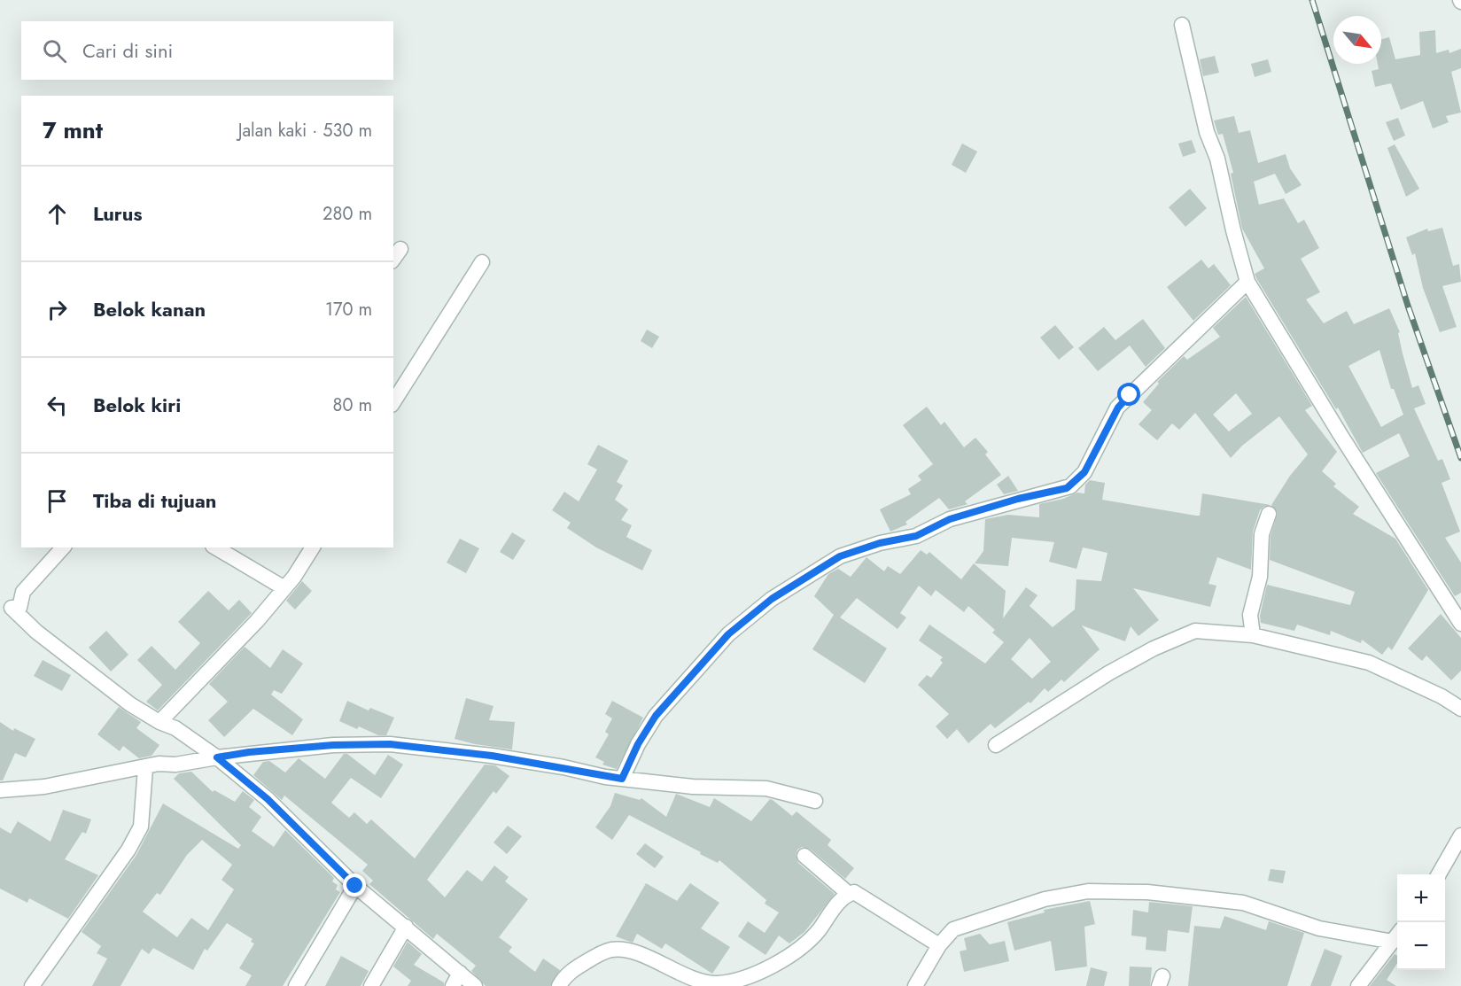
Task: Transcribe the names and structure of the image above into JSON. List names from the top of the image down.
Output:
{
  "north": "bottom right",
  "page": {
    "search": "Cari di sini",
    "heading": ["7 mnt", "Jalan kaki · 530 m"],
    "list": [
      ["Lurus", "280 m"],
      ["Belok kanan", "170 m"],
      ["Belok kiri", "80 m"],
      "Tiba di tujuan"
    ],
    "map_buttons": ["+", "−"]
  }
}
